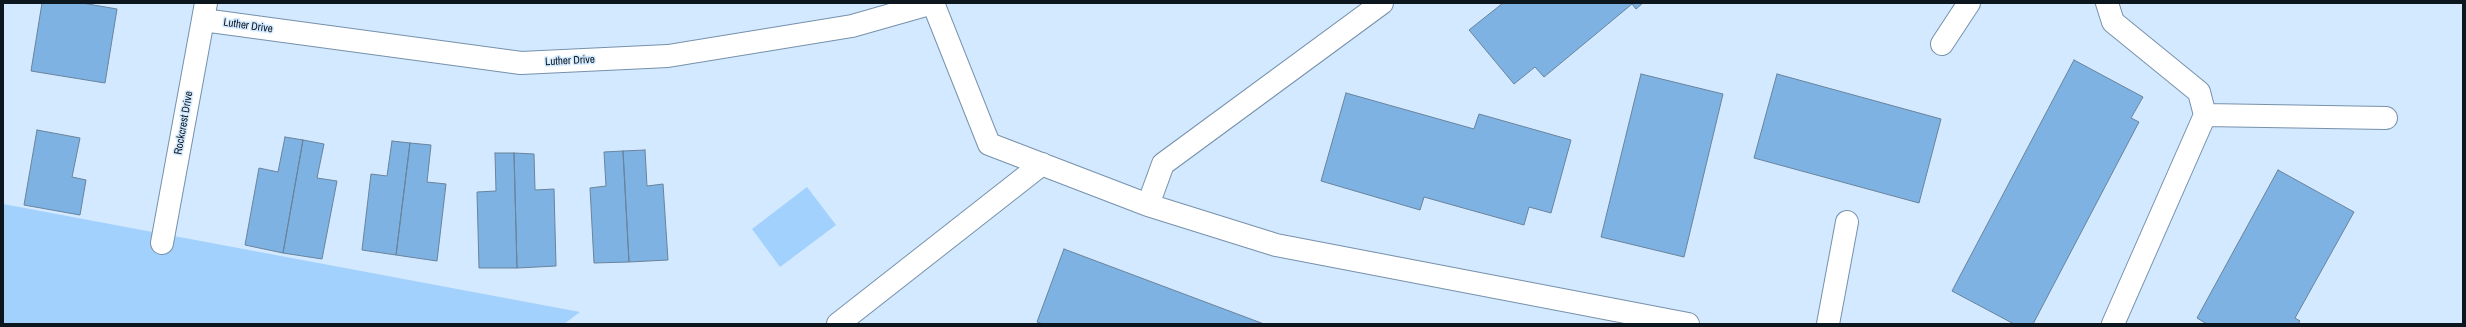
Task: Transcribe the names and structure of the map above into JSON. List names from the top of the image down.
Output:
{
  "streets": {
    "street": ["Luther Drive", "Rockcrest Drive"]
  },
  "crossings": [
    ["Luther Drive", "Rockcrest Drive"]
  ]
}
